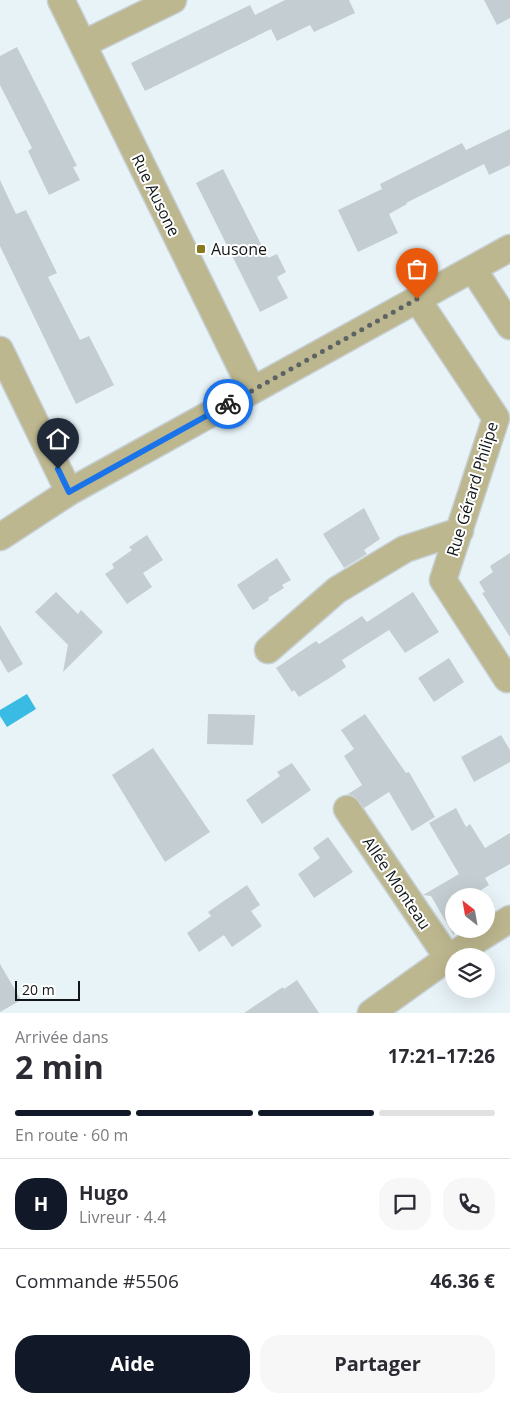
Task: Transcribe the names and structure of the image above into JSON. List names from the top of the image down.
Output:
{
  "streets": {
    "street": ["Rue Ausone", "Rue Gérard Philipe", "Allée Monteau"]
  },
  "places": {
    "transit": ["Ausone"]
  },
  "scale_bar": "20 m",
  "north": "top left",
  "page": {
    "scale": "20 m",
    "heading": ["2 min", "Arrivée dans", "17:21–17:26"],
    "panel": [
      "Hugo",
      "Livreur · 4.4",
      "Commande #5506",
      "46.36 €"
    ],
    "bar": "En route · 60 m",
    "round": "H",
    "buttons": ["Aide", "Partager"]
  }
}
